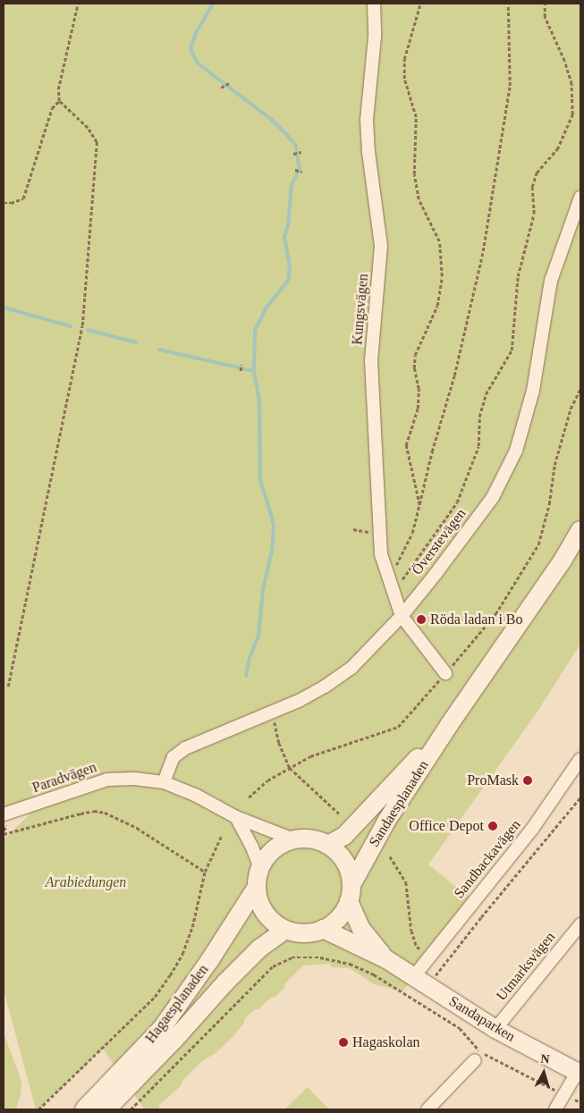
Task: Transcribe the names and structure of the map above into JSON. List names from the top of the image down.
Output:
{
  "streets": {
    "main road": ["Sandaesplanaden", "Hagaesplanaden", "Sandaparken"],
    "street": [
      "Kungsvägen",
      "Överstevägen",
      "Paradvägen",
      "Sandbackavägen",
      "Utmarksvägen"
    ]
  },
  "crossings": [
    ["Kungsvägen", "Överstevägen"],
    ["Överstevägen", "Paradvägen"],
    ["Paradvägen", "Sandaesplanaden"],
    ["Paradvägen", "Hagaesplanaden"],
    ["Paradvägen", "Sandaparken"],
    ["Sandaesplanaden", "Hagaesplanaden"],
    ["Sandaesplanaden", "Sandaparken"],
    ["Sandbackavägen", "Sandaparken"],
    ["Utmarksvägen", "Sandaparken"],
    ["Hagaesplanaden", "Sandaparken"]
  ],
  "parks": ["Arabiedungen"],
  "places": [
    "Röda ladan i Bo",
    "ProMask",
    "Office Depot",
    "Hagaskolan"
  ],
  "north": "top"
}
